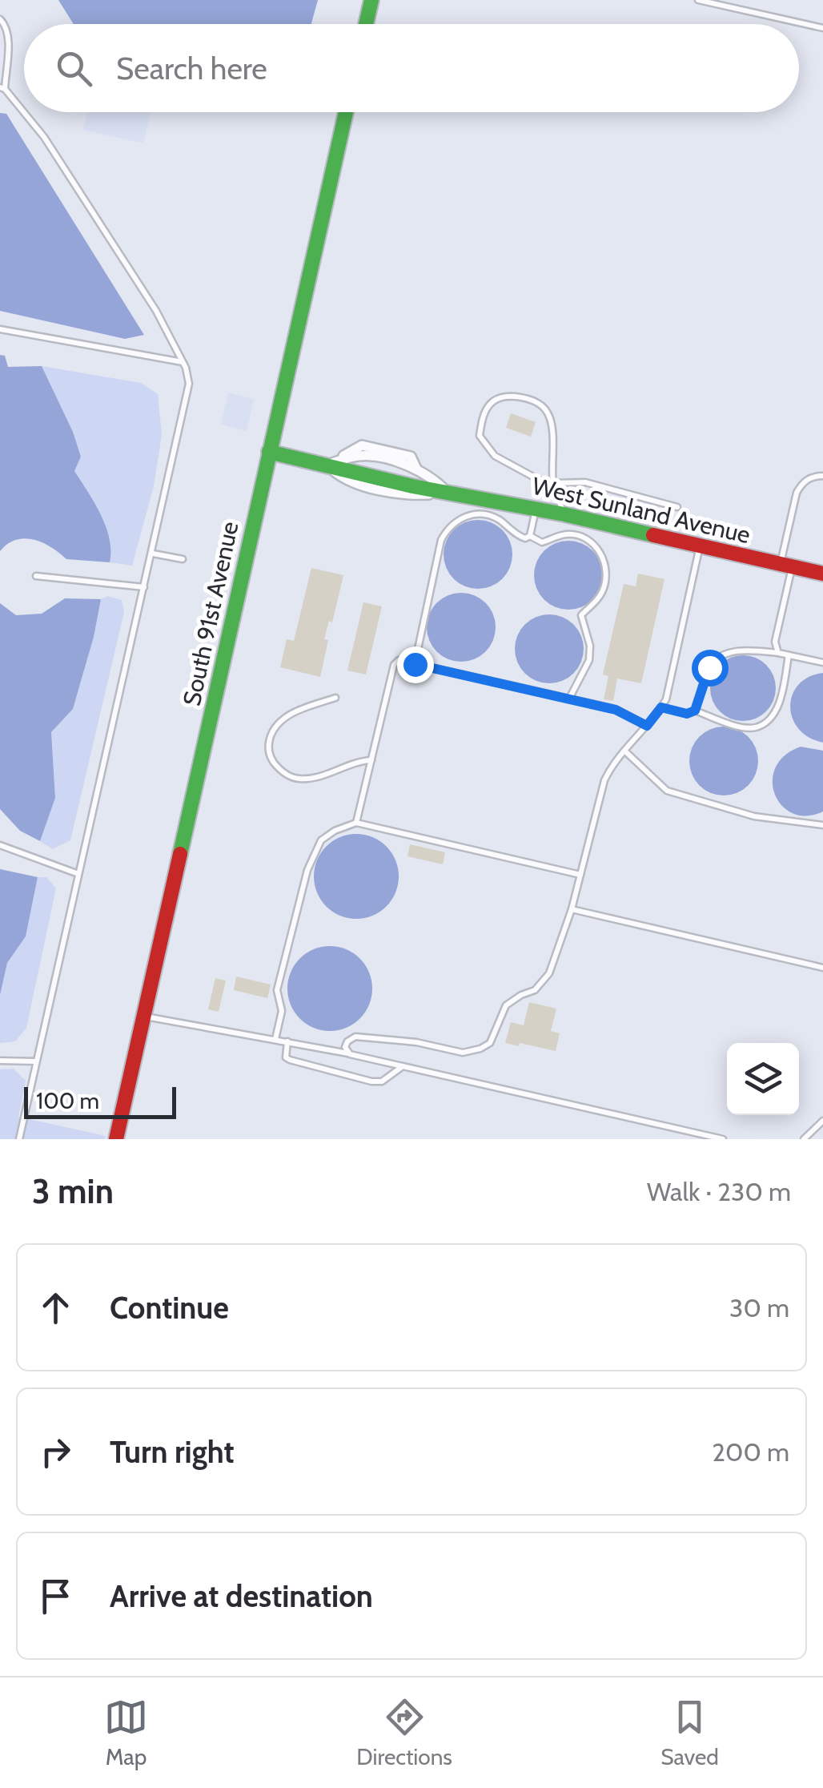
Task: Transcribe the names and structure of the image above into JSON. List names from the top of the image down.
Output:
{
  "streets": {
    "main road": ["West Sunland Avenue", "South 91st Avenue"]
  },
  "crossings": [
    ["West Sunland Avenue", "South 91st Avenue"]
  ],
  "scale_bar": "100 m",
  "page": {
    "search": "Search here",
    "scale": "100 m",
    "heading": ["3 min", "Walk · 230 m"],
    "list": [
      ["Continue", "30 m"],
      ["Turn right", "200 m"],
      "Arrive at destination"
    ],
    "nav": ["Map", "Directions", "Saved"]
  }
}
